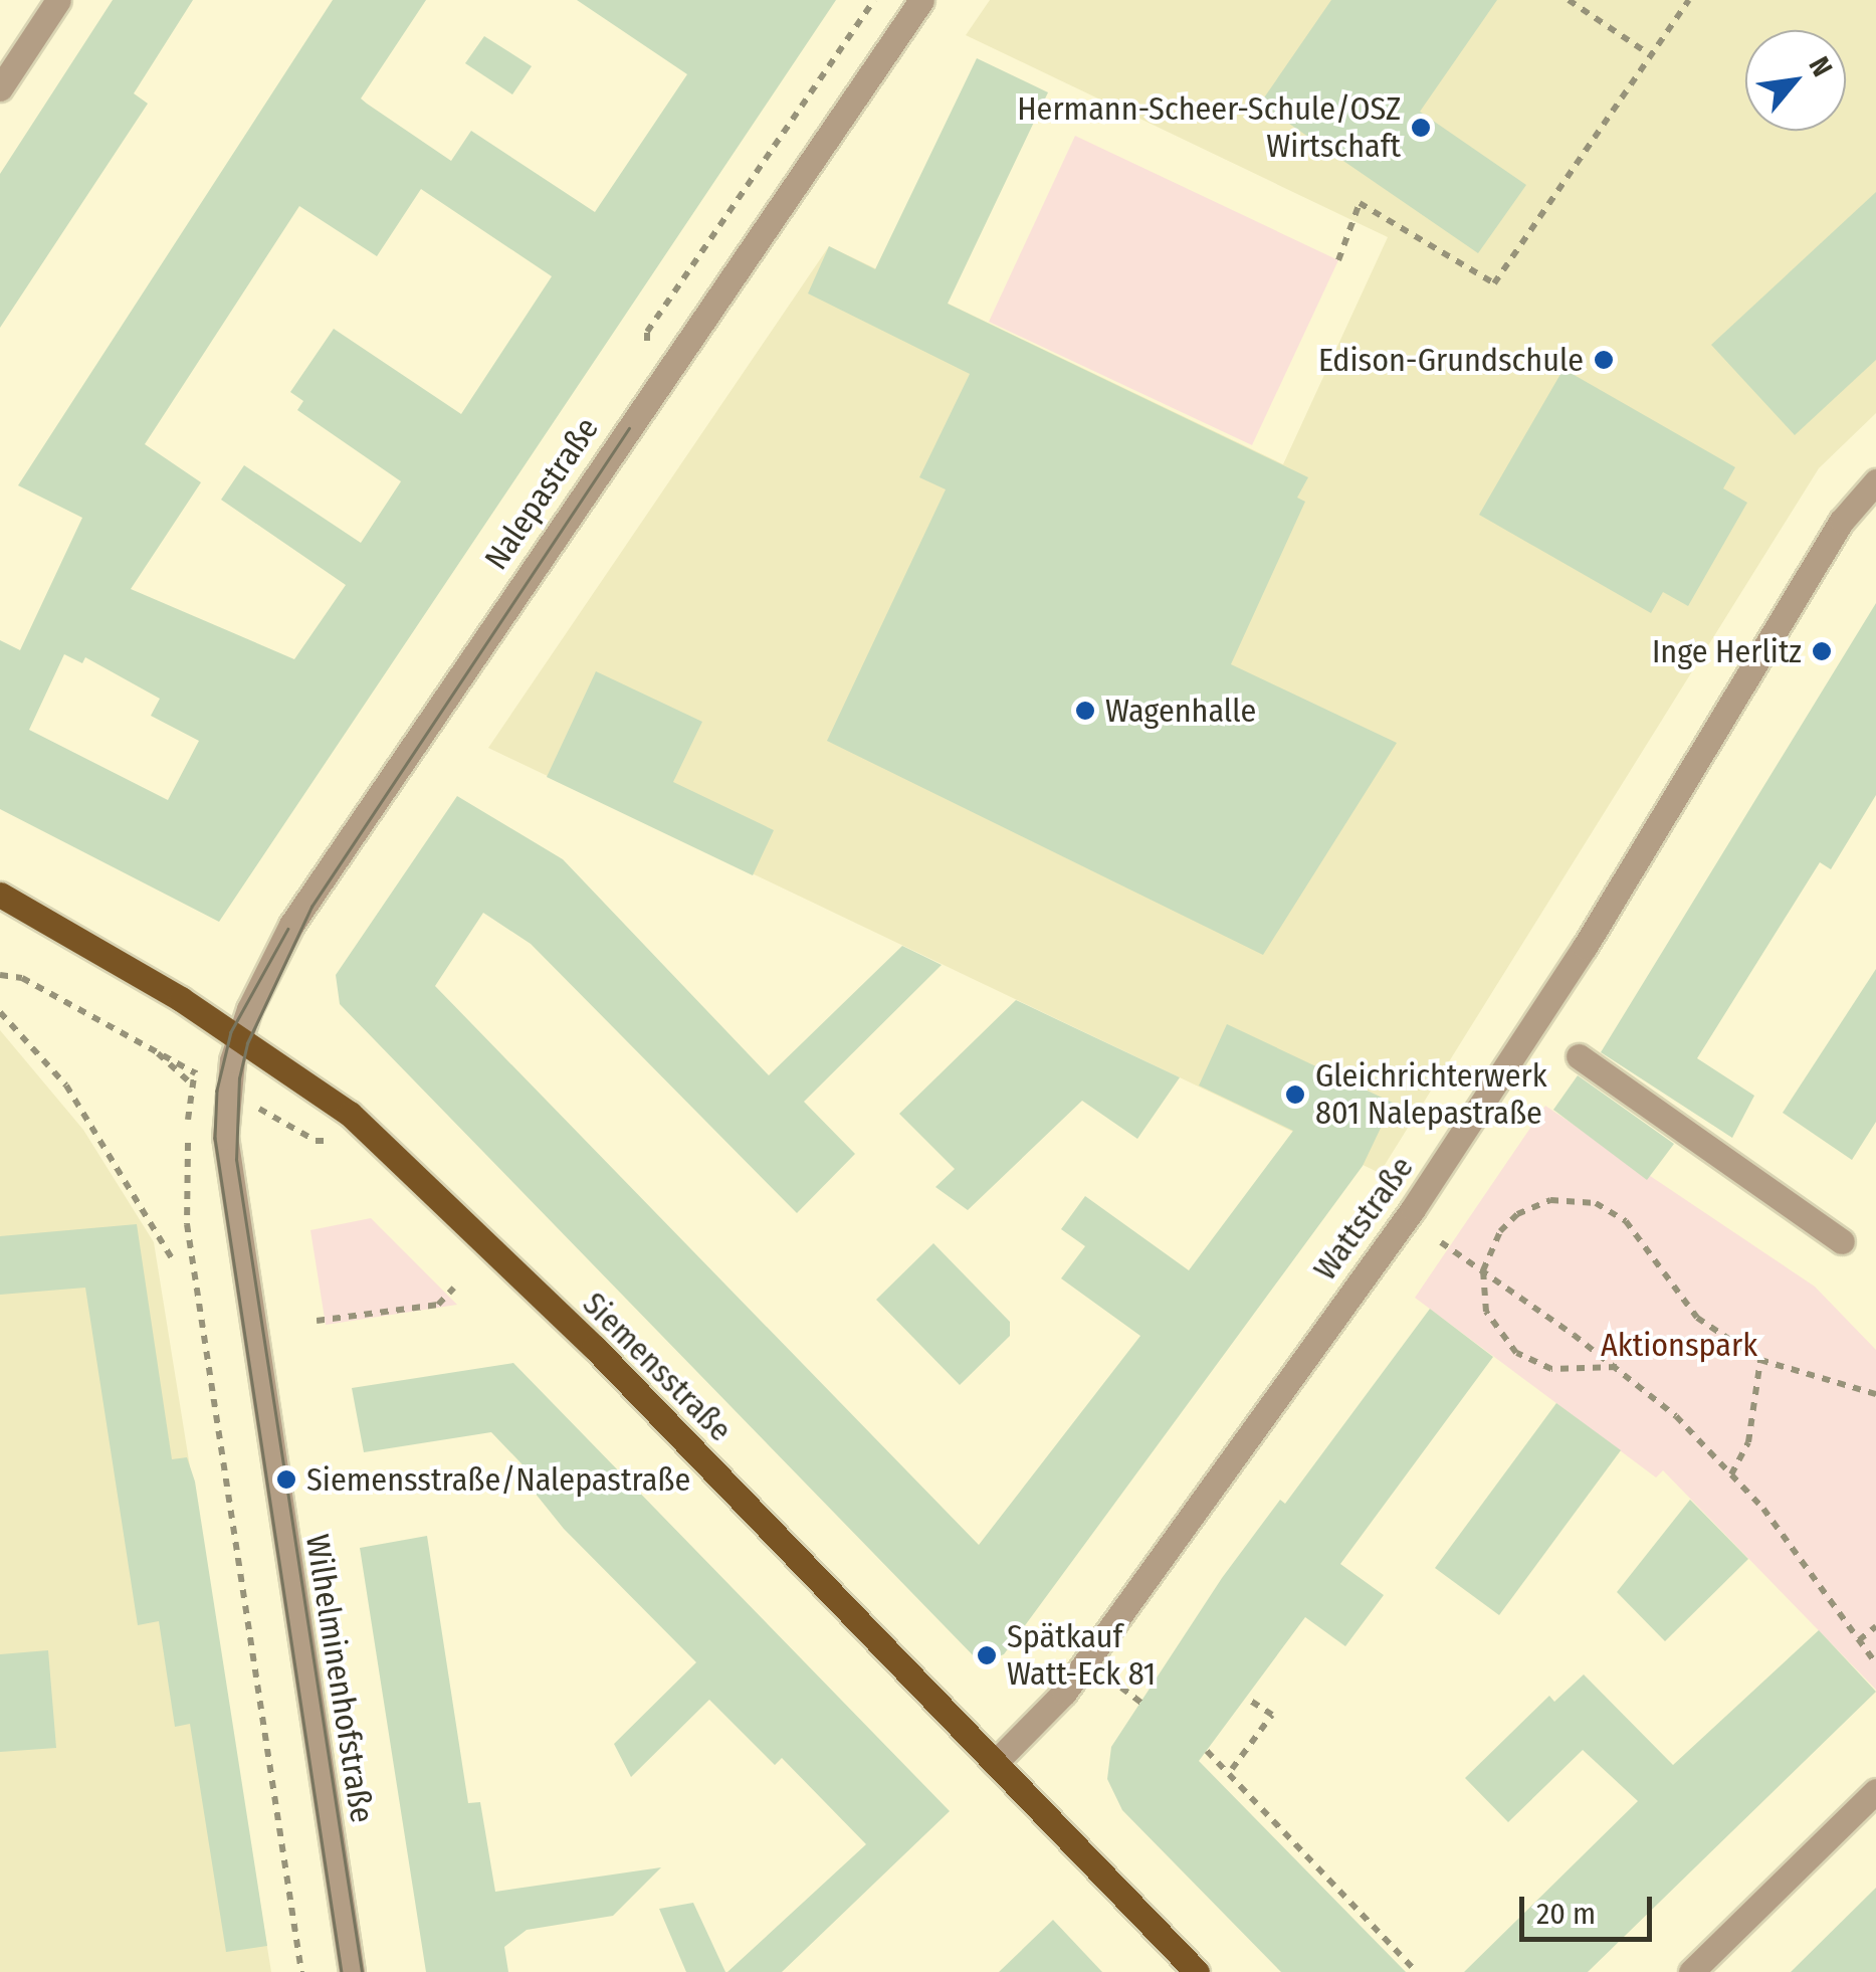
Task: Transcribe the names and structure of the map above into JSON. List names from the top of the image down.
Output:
{
  "streets": {
    "main road": ["Siemensstraße"],
    "street": ["Nalepastraße", "Wattstraße", "Wilhelminenhofstraße"]
  },
  "crossings": [
    ["Nalepastraße", "Siemensstraße"],
    ["Nalepastraße", "Wilhelminenhofstraße"],
    ["Wattstraße", "Siemensstraße"],
    ["Siemensstraße", "Wilhelminenhofstraße"]
  ],
  "parks": ["Aktionspark"],
  "places": [
    "Hermann-Scheer-Schule/OSZ Wirtschaft",
    "Edison-Grundschule",
    "Inge Herlitz",
    "Wagenhalle",
    "Gleichrichterwerk 801 Nalepastraße",
    "Siemensstraße/Nalepastraße",
    "Spätkauf Watt-Eck 81"
  ],
  "scale_bar": "20 m",
  "north": "top right"
}
